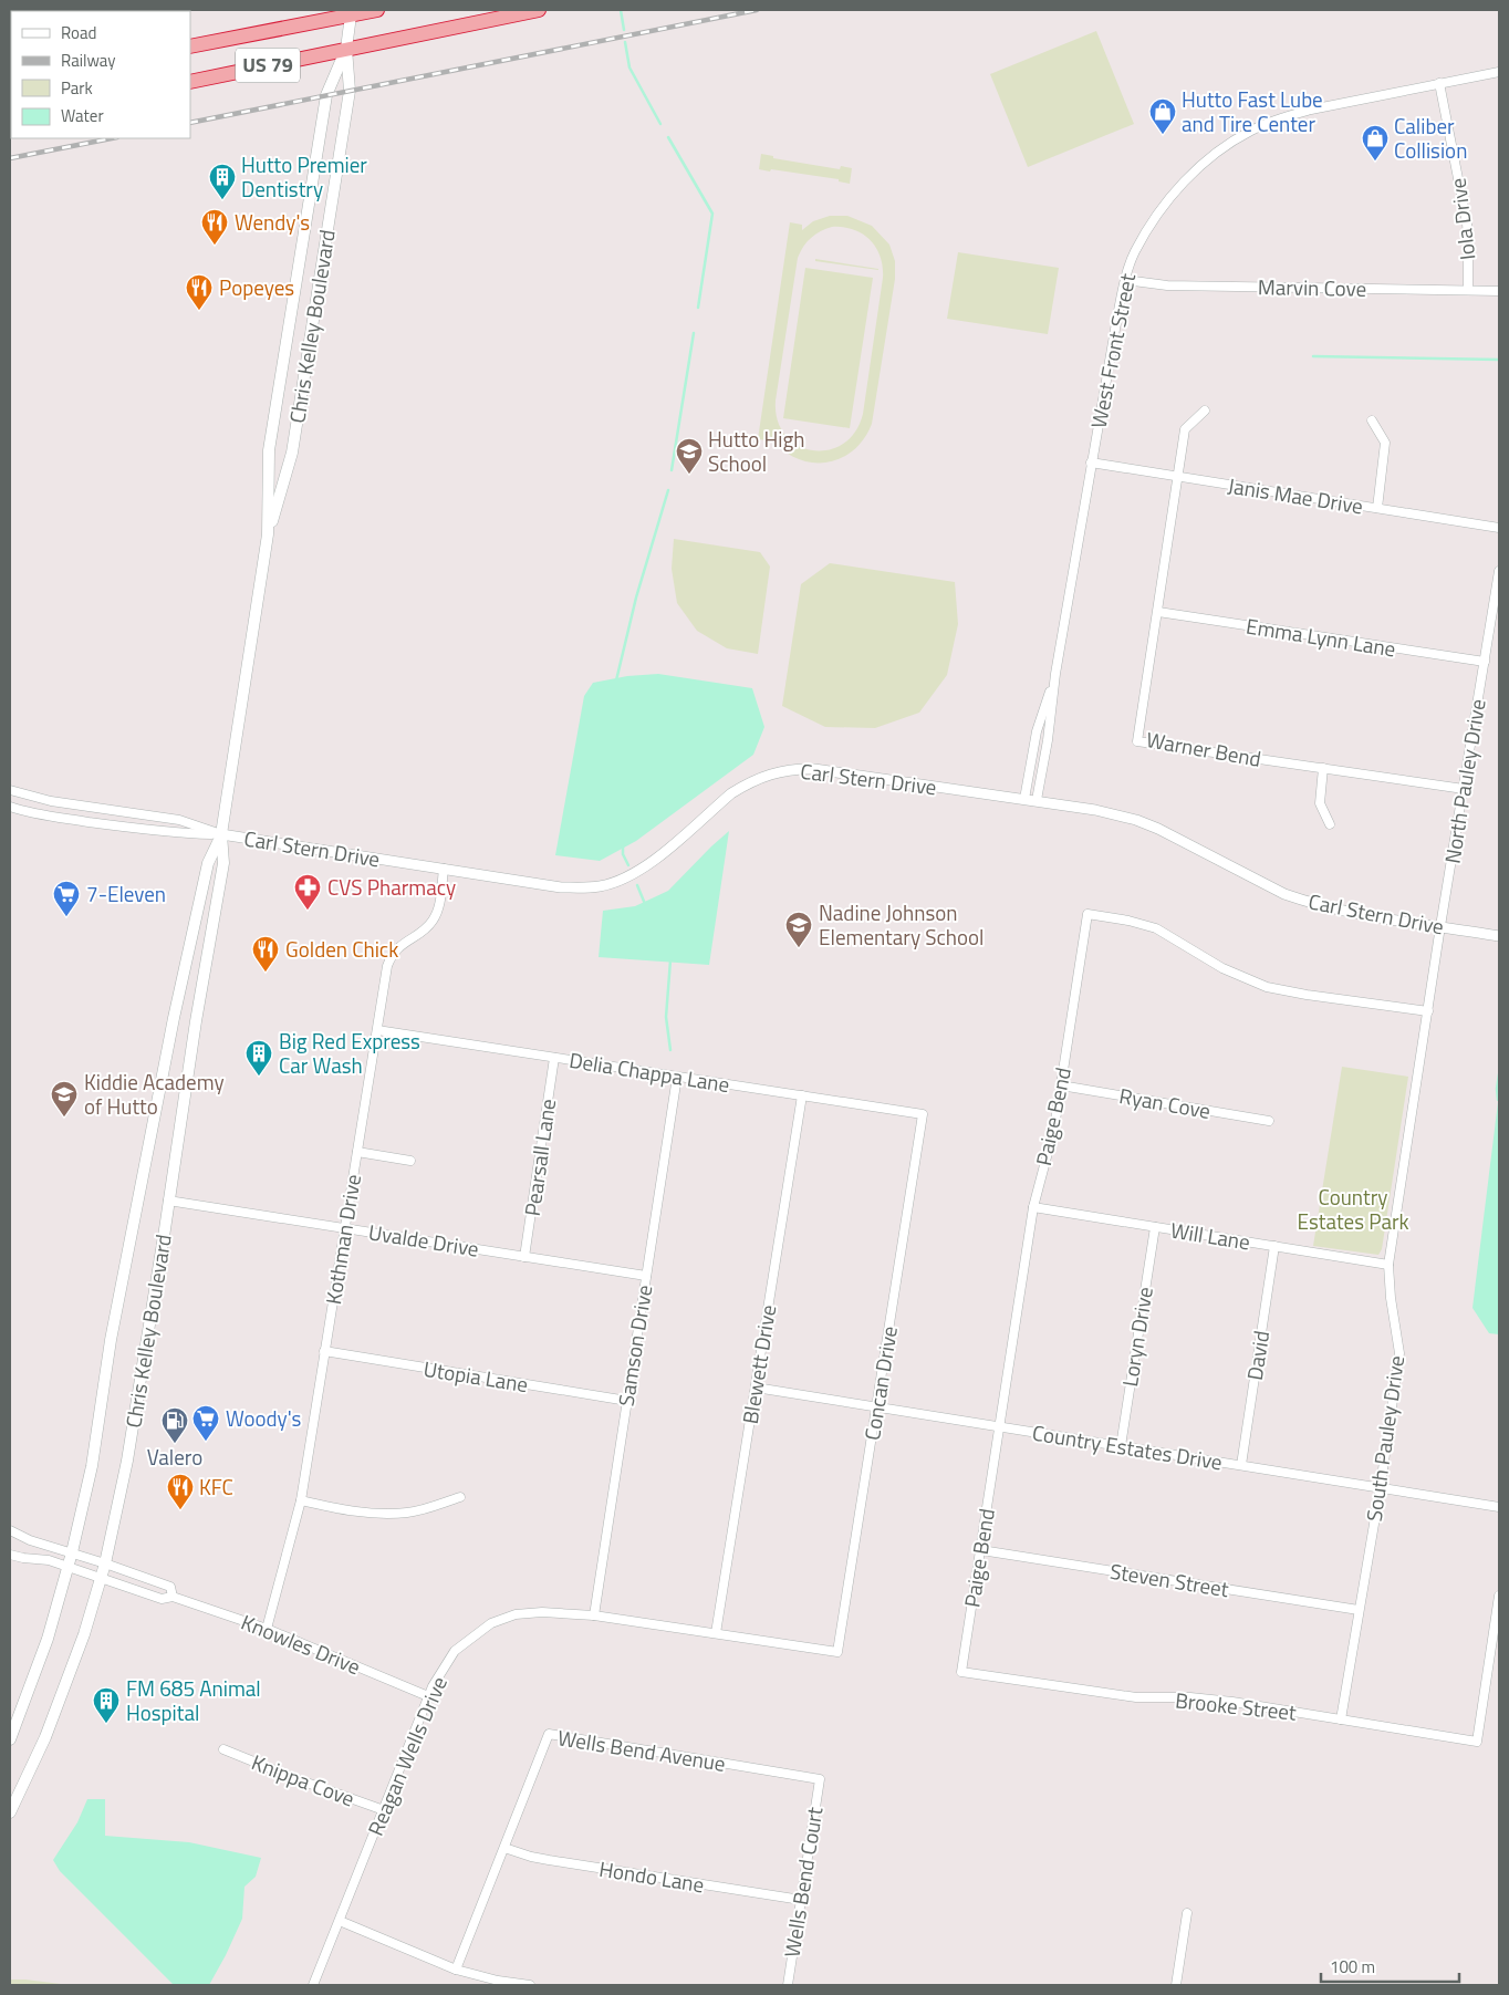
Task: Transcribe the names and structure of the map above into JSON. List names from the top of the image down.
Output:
{
  "streets": {
    "highway": ["US 79"],
    "main road": ["Chris Kelley Boulevard"],
    "street": [
      "Iola Drive",
      "Marvin Cove",
      "West Front Street",
      "Janis Mae Drive",
      "Emma Lynn Lane",
      "Warner Bend",
      "Carl Stern Drive",
      "North Pauley Drive",
      "Delia Chappa Lane",
      "Ryan Cove",
      "Paige Bend",
      "Pearsall Lane",
      "Will Lane",
      "Kothman Drive",
      "Uvalde Drive",
      "Loryn Drive",
      "Samson Drive",
      "David",
      "Blewett Drive",
      "Utopia Lane",
      "Concan Drive",
      "South Pauley Drive",
      "Country Estates Drive",
      "Steven Street",
      "Knowles Drive",
      "Brooke Street",
      "Wells Bend Avenue",
      "Reagan Wells Drive",
      "Knippa Cove",
      "Hondo Lane",
      "Wells Bend Court"
    ]
  },
  "crossings": [
    ["US 79", "Chris Kelley Boulevard"],
    ["Iola Drive", "Marvin Cove"],
    ["Iola Drive", "West Front Street"],
    ["Marvin Cove", "West Front Street"],
    ["Chris Kelley Boulevard", "Carl Stern Drive"],
    ["Chris Kelley Boulevard", "Uvalde Drive"],
    ["Chris Kelley Boulevard", "Knowles Drive"],
    ["West Front Street", "Janis Mae Drive"],
    ["West Front Street", "Carl Stern Drive"],
    ["Janis Mae Drive", "Warner Bend"],
    ["Emma Lynn Lane", "Warner Bend"],
    ["Emma Lynn Lane", "North Pauley Drive"],
    ["Warner Bend", "North Pauley Drive"],
    ["Carl Stern Drive", "North Pauley Drive"],
    ["Carl Stern Drive", "Kothman Drive"],
    ["Carl Stern Drive", "South Pauley Drive"],
    ["North Pauley Drive", "South Pauley Drive"],
    ["Delia Chappa Lane", "Pearsall Lane"],
    ["Delia Chappa Lane", "Kothman Drive"],
    ["Delia Chappa Lane", "Samson Drive"],
    ["Delia Chappa Lane", "Blewett Drive"],
    ["Delia Chappa Lane", "Concan Drive"],
    ["Ryan Cove", "Paige Bend"],
    ["Paige Bend", "Will Lane"],
    ["Paige Bend", "South Pauley Drive"],
    ["Paige Bend", "Country Estates Drive"],
    ["Paige Bend", "Steven Street"],
    ["Paige Bend", "Brooke Street"],
    ["Pearsall Lane", "Uvalde Drive"],
    ["Will Lane", "Loryn Drive"],
    ["Will Lane", "David"],
    ["Will Lane", "South Pauley Drive"],
    ["Kothman Drive", "Uvalde Drive"],
    ["Kothman Drive", "Utopia Lane"],
    ["Kothman Drive", "Knowles Drive"],
    ["Uvalde Drive", "Samson Drive"],
    ["Loryn Drive", "Country Estates Drive"],
    ["Samson Drive", "Utopia Lane"],
    ["Samson Drive", "Reagan Wells Drive"],
    ["David", "Country Estates Drive"],
    ["Blewett Drive", "Country Estates Drive"],
    ["Blewett Drive", "Reagan Wells Drive"],
    ["Concan Drive", "Country Estates Drive"],
    ["Concan Drive", "Reagan Wells Drive"],
    ["South Pauley Drive", "Country Estates Drive"],
    ["South Pauley Drive", "Steven Street"],
    ["South Pauley Drive", "Brooke Street"],
    ["Knowles Drive", "Reagan Wells Drive"],
    ["Wells Bend Avenue", "Hondo Lane"],
    ["Wells Bend Avenue", "Wells Bend Court"],
    ["Reagan Wells Drive", "Knippa Cove"],
    ["Hondo Lane", "Wells Bend Court"]
  ],
  "parks": ["Country Estates Park"],
  "places": {
    "shop": ["Hutto Fast Lube and Tire Center", "Caliber Collision"],
    "building": ["Hutto Premier Dentistry", "Big Red Express Car Wash", "FM 685 Animal Hospital"],
    "restaurant": [
      "Wendy's",
      "Popeyes",
      "Golden Chick",
      "KFC"
    ],
    "school or university": ["Hutto High School", "Nadine Johnson Elementary School", "Kiddie Academy of Hutto"],
    "pharmacy": ["CVS Pharmacy"],
    "supermarket": ["7-Eleven", "Woody's"],
    "fuel station": ["Valero"]
  },
  "legend": [
    "Road",
    "Railway",
    "Park",
    "Water"
  ],
  "scale_bar": "100 m"
}
